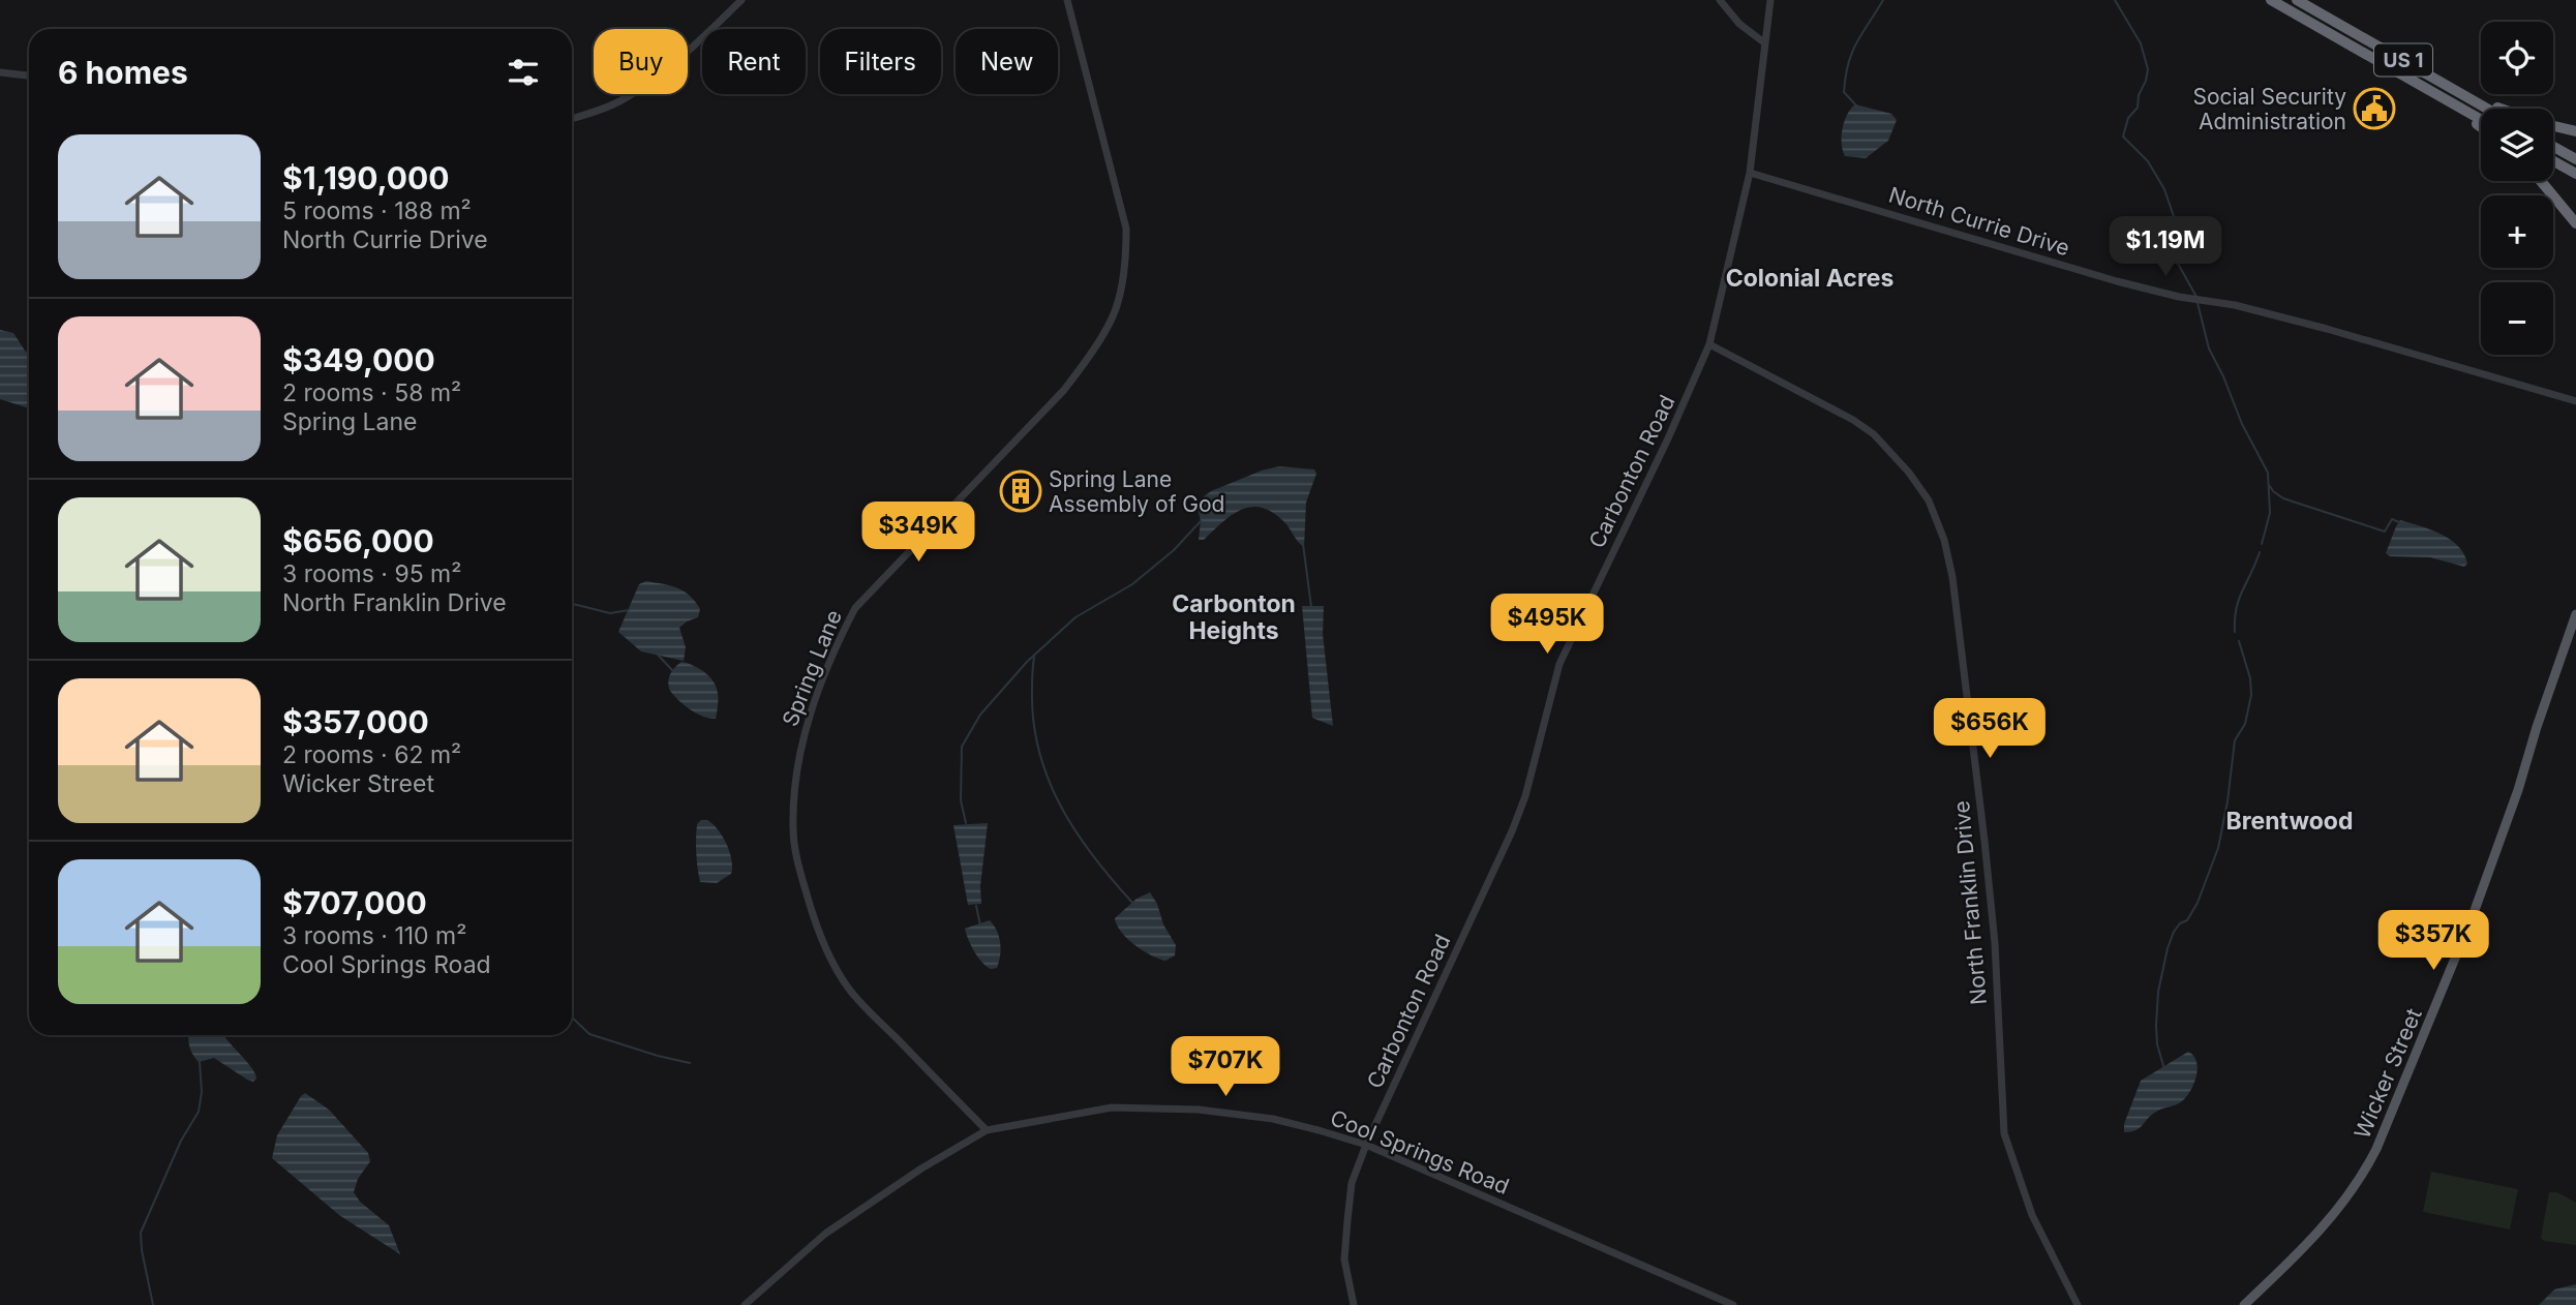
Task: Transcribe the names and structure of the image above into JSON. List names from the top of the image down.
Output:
{
  "streets": {
    "highway": ["US 1"],
    "main road": ["Wicker Street"],
    "street": [
      "North Currie Drive",
      "Carbonton Road",
      "Spring Lane",
      "North Franklin Drive",
      "Cool Springs Road"
    ]
  },
  "crossings": [
    ["North Currie Drive", "Carbonton Road"],
    ["Carbonton Road", "North Franklin Drive"],
    ["Carbonton Road", "Cool Springs Road"],
    ["Spring Lane", "Cool Springs Road"]
  ],
  "districts": ["Colonial Acres", "Carbonton Heights", "Brentwood"],
  "places": {
    "public building": ["Social Security Administration"],
    "building": ["Spring Lane Assembly of God"]
  },
  "page": {
    "map_buttons": ["+", "−"],
    "chip": [
      "Buy",
      "Rent",
      "Filters",
      "New"
    ],
    "heading": "6 homes",
    "list": [
      {
        "name": "$1,190,000",
        "note": "5 rooms · 188 m² · North Currie Drive"
      },
      {
        "name": "$349,000",
        "note": "2 rooms · 58 m² · Spring Lane"
      },
      {
        "name": "$656,000",
        "note": "3 rooms · 95 m² · North Franklin Drive"
      },
      {
        "name": "$357,000",
        "note": "2 rooms · 62 m² · Wicker Street"
      },
      {
        "name": "$707,000",
        "note": "3 rooms · 110 m² · Cool Springs Road"
      }
    ],
    "price": [
      "$1.19M",
      "$349K",
      "$495K",
      "$656K",
      "$357K",
      "$707K"
    ]
  }
}
